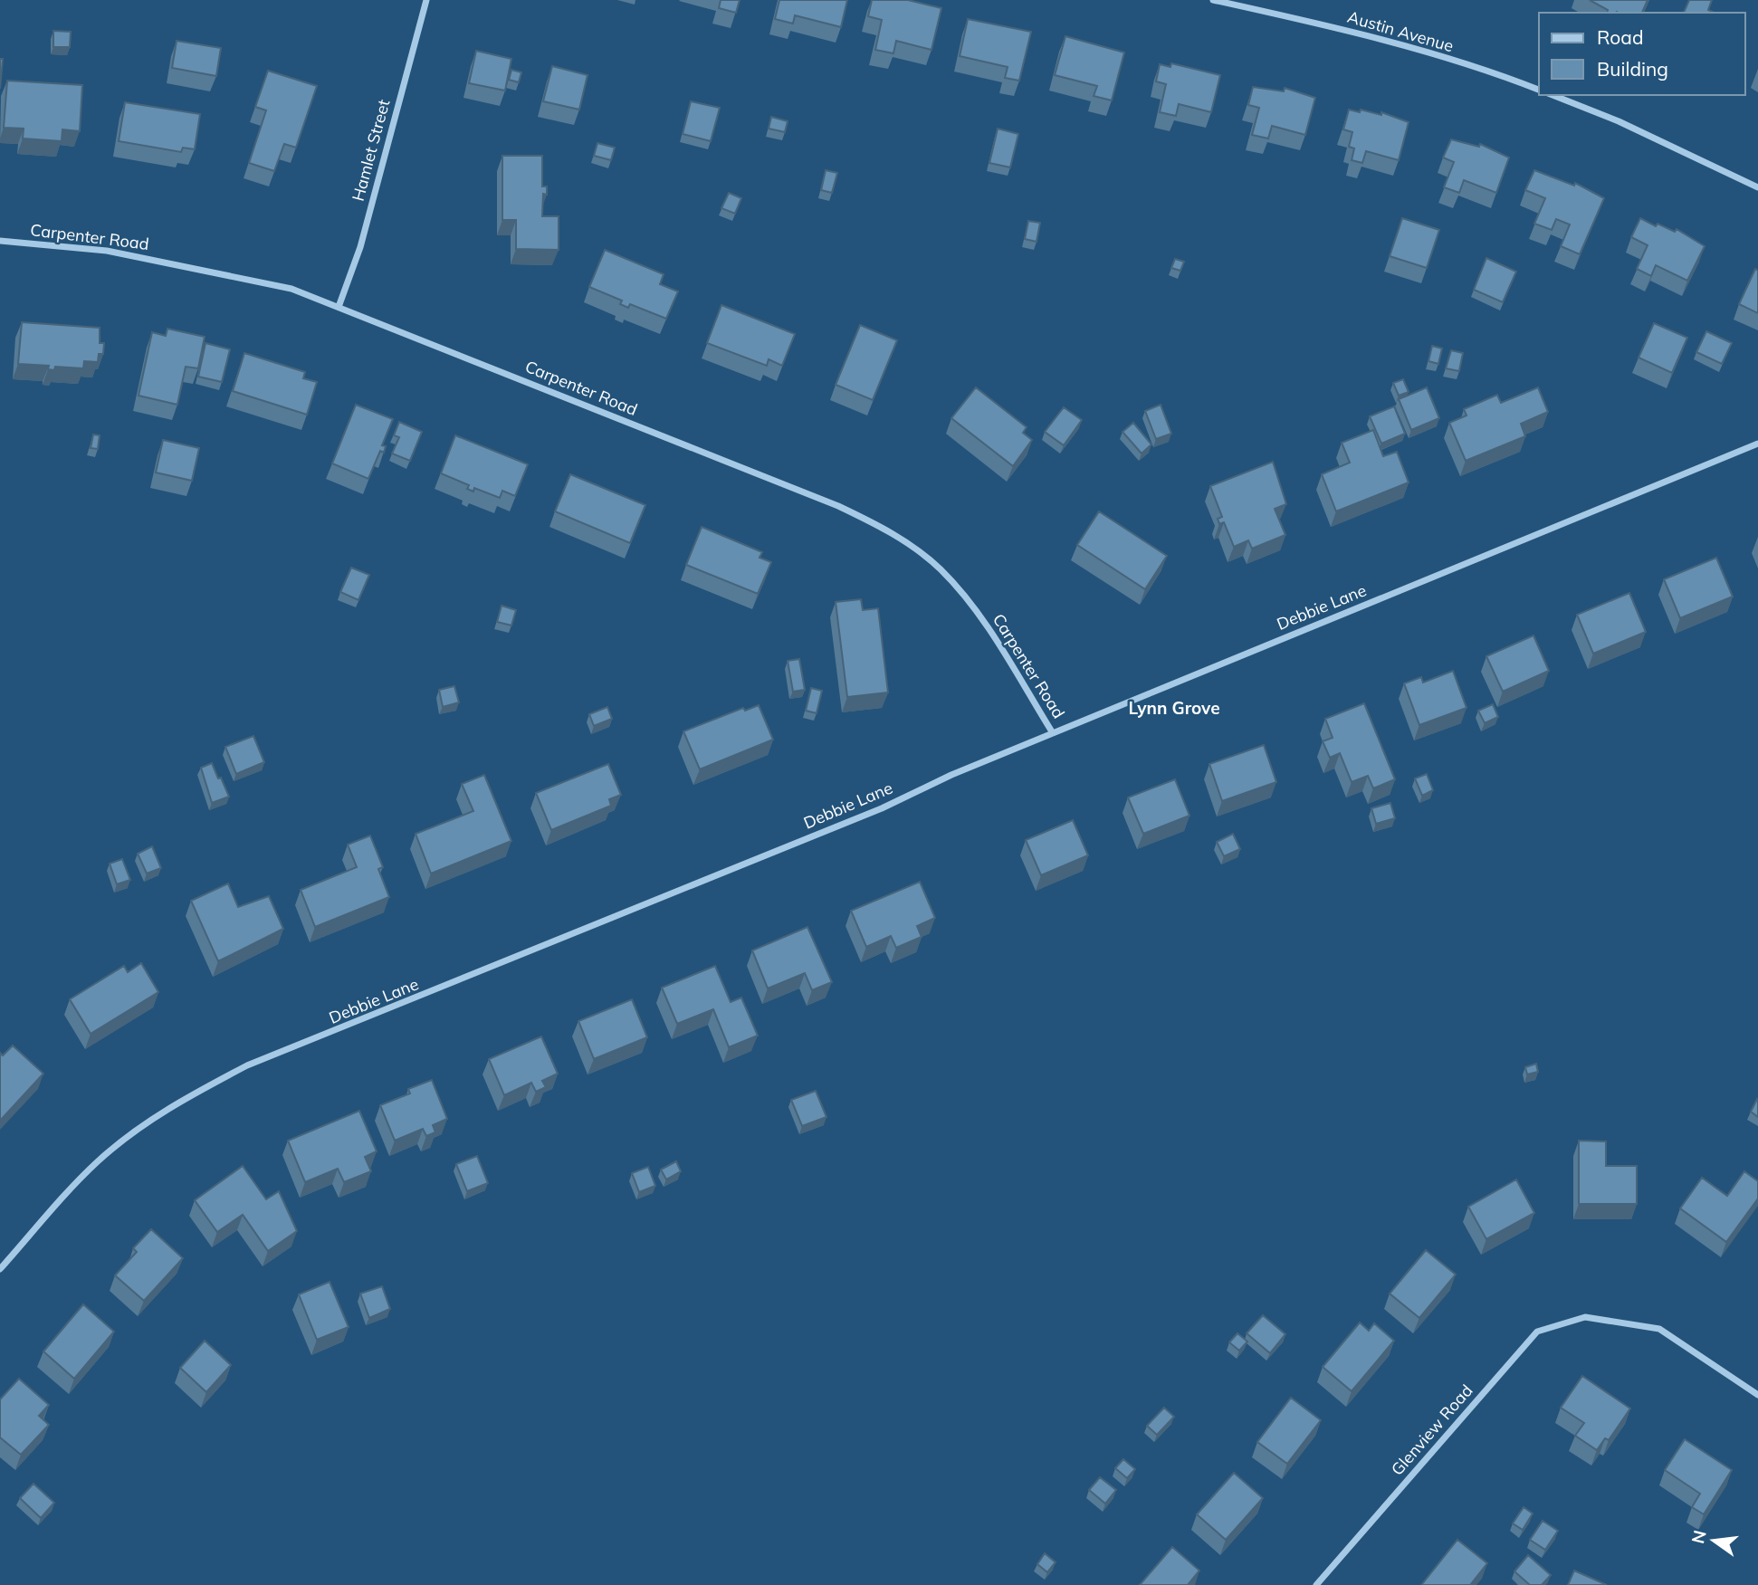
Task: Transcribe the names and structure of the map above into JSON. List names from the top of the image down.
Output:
{
  "streets": {
    "street": [
      "Austin Avenue",
      "Hamlet Street",
      "Carpenter Road",
      "Debbie Lane",
      "Glenview Road"
    ]
  },
  "crossings": [
    ["Hamlet Street", "Carpenter Road"],
    ["Carpenter Road", "Debbie Lane"]
  ],
  "districts": ["Lynn Grove"],
  "legend": ["Road", "Building"],
  "north": "left"
}
